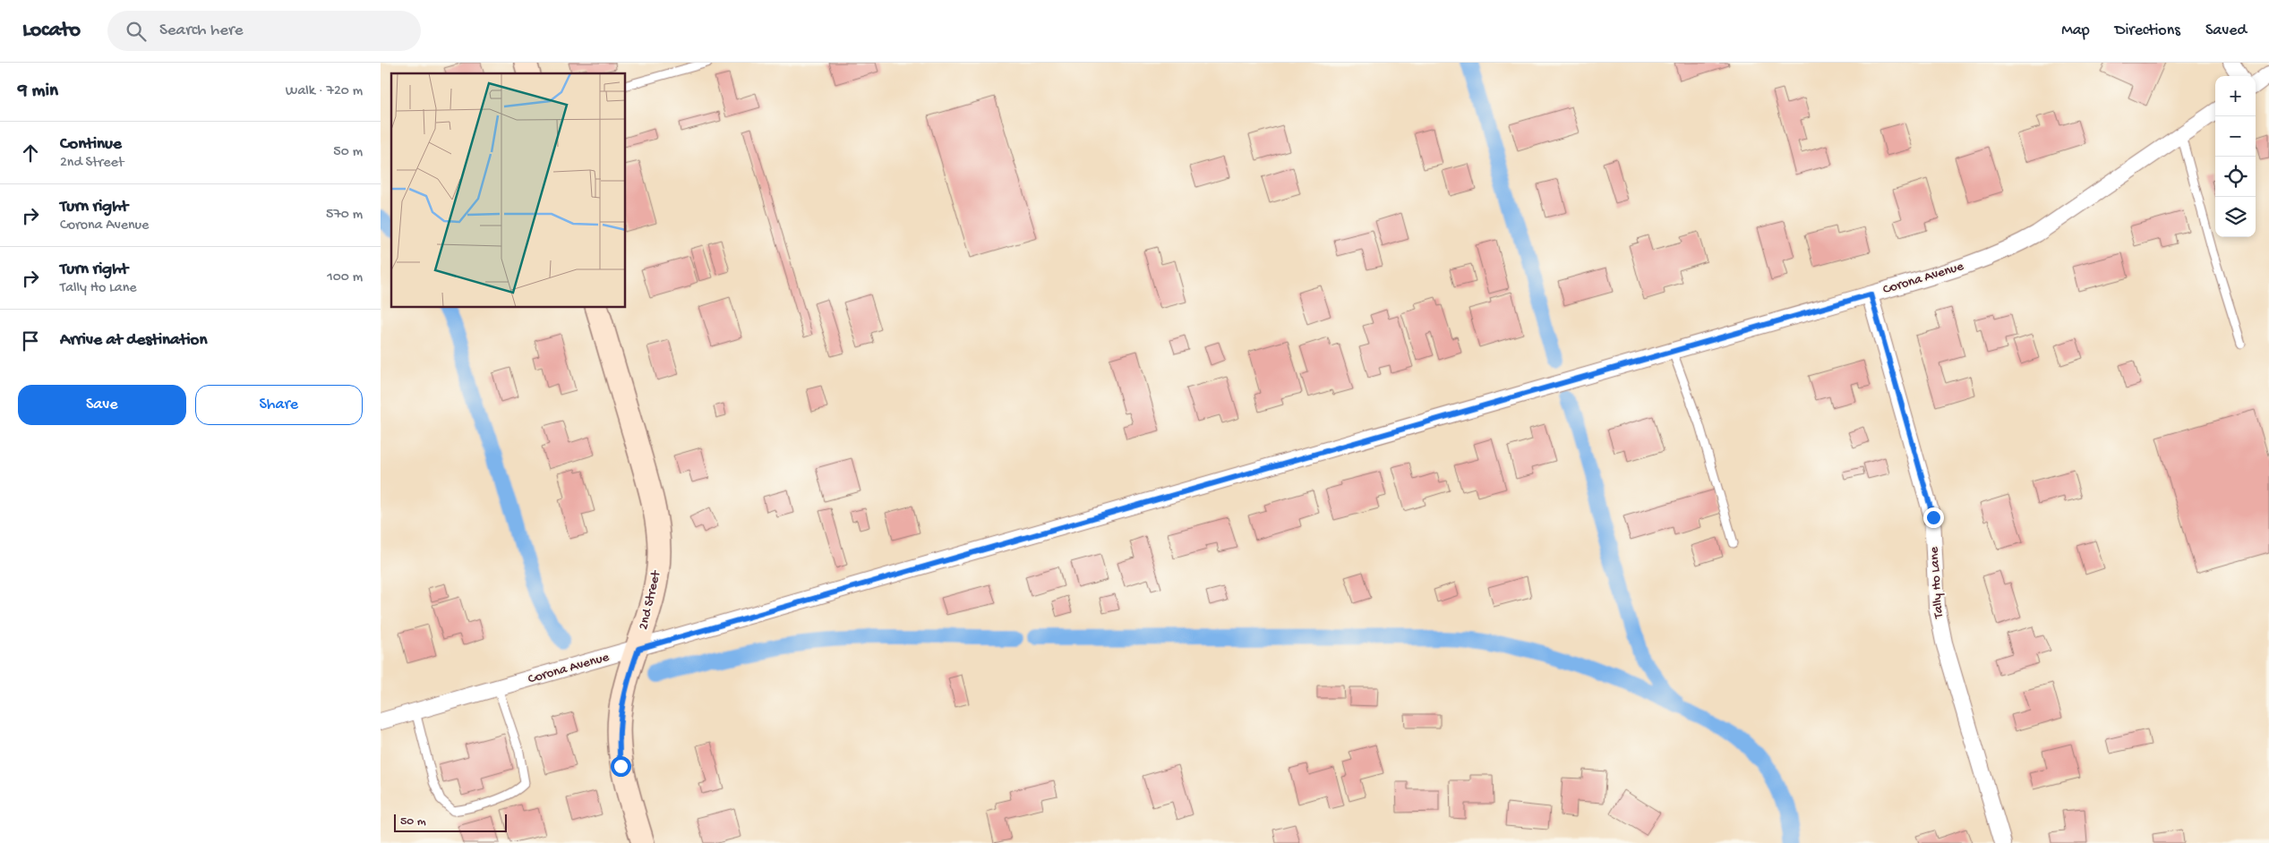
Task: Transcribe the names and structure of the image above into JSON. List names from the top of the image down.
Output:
{
  "streets": {
    "street": ["Corona Avenue", "Tally Ho Lane", "2nd Street"]
  },
  "crossings": [
    ["Corona Avenue", "Tally Ho Lane"],
    ["Corona Avenue", "2nd Street"]
  ],
  "scale_bar": "50 m",
  "page": {
    "header": "Locato",
    "search": "Search here",
    "nav": ["Map", "Directions", "Saved"],
    "heading": ["9 min", "Walk · 720 m"],
    "map_buttons": ["+", "−"],
    "list": [
      ["Continue", "2nd Street", "50 m"],
      ["Turn right", "Corona Avenue", "570 m"],
      ["Turn right", "Tally Ho Lane", "100 m"],
      "Arrive at destination"
    ],
    "buttons": ["Save", "Share"],
    "scale": "50 m"
  }
}
